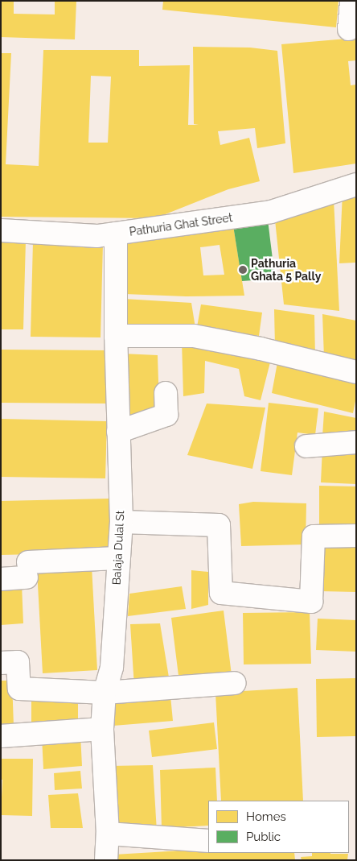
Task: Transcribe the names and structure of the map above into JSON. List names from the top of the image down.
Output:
{
  "streets": {
    "street": ["Pathuria Ghat Street", "Balaja Dulal St"]
  },
  "crossings": [
    ["Pathuria Ghat Street", "Balaja Dulal St"]
  ],
  "places": ["Pathuria Ghata 5 Pally"],
  "legend": ["Homes", "Public"]
}
